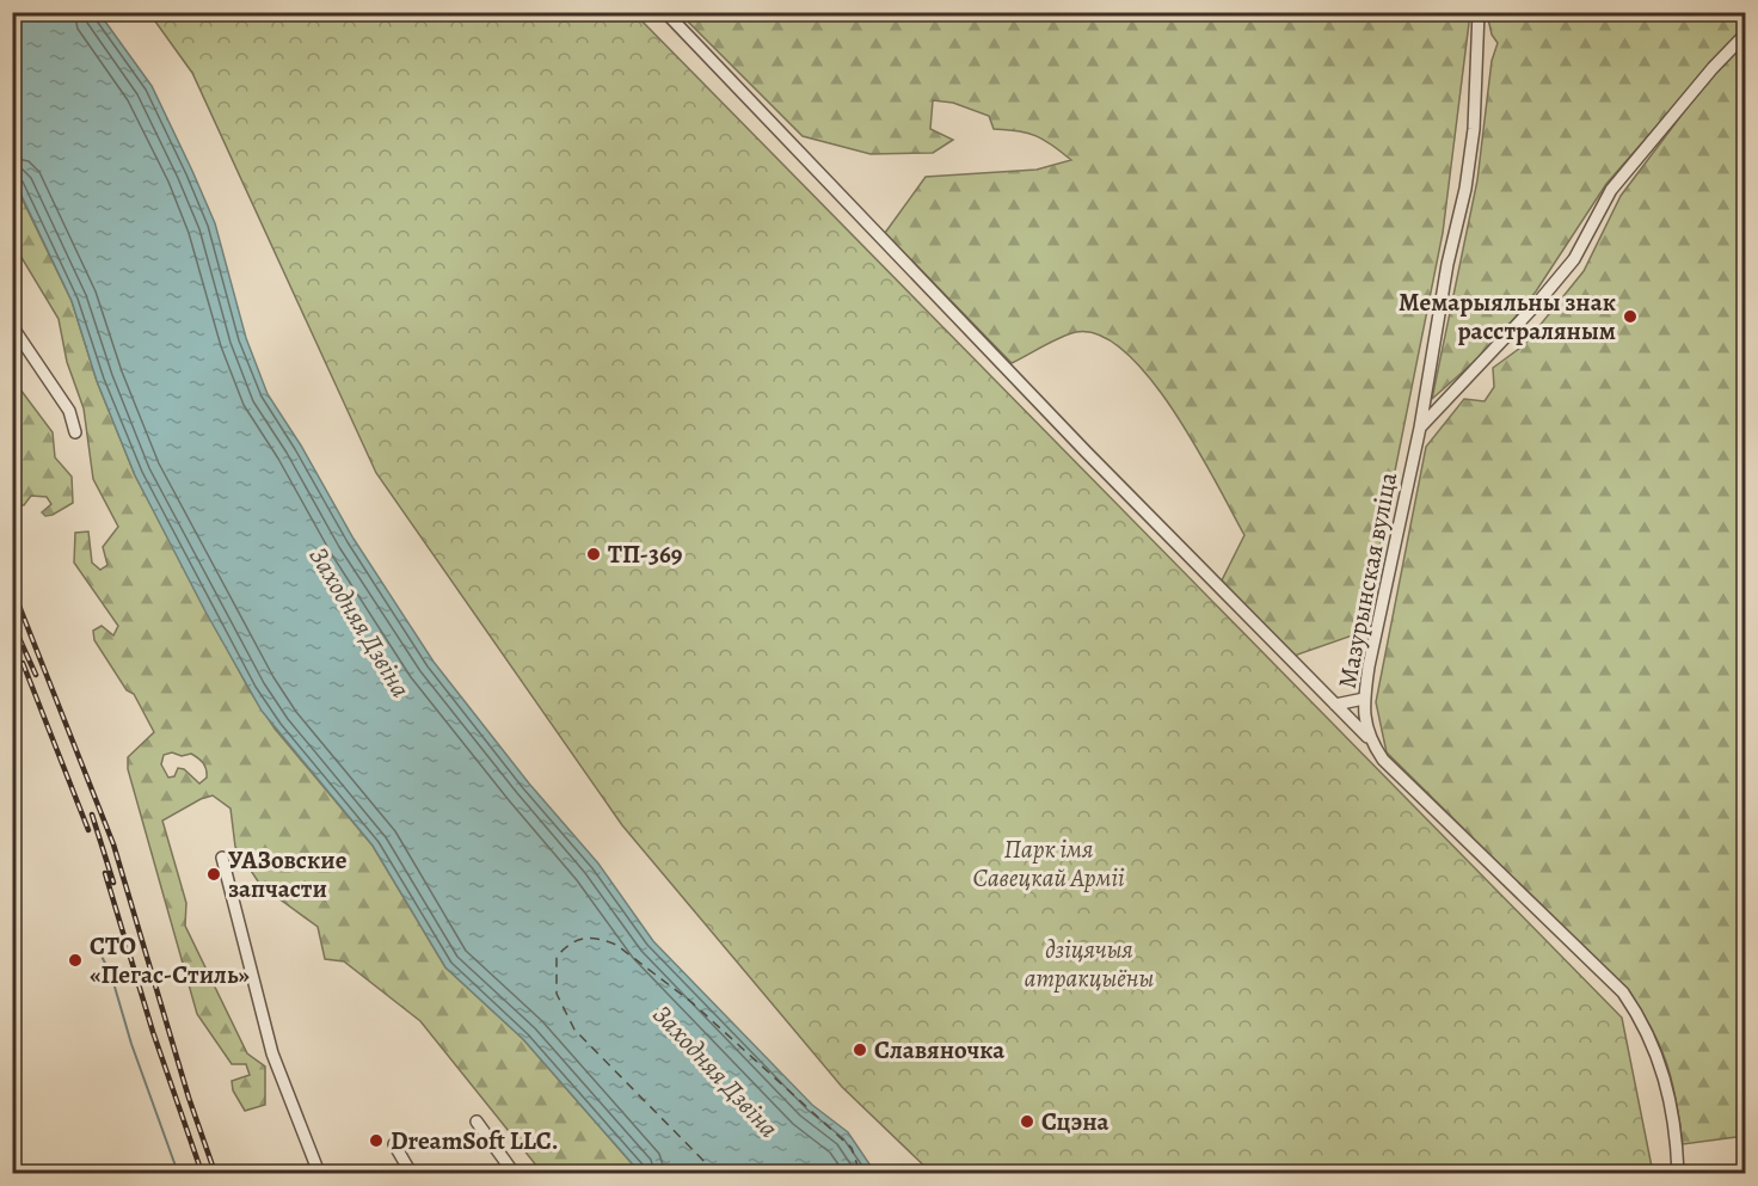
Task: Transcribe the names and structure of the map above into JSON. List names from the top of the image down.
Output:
{
  "streets": {
    "street": ["Мазурынская вуліца"]
  },
  "water": ["Заходняя Дзвіна"],
  "parks": ["Парк імя Савецкай Арміі", "дзіцячыя атракцыёны"],
  "places": [
    "Мемарыяльны знак расстраляным",
    "ТП-369",
    "УАЗовские запчасти",
    "СТО «Пегас-Стиль»",
    "Славяночка",
    "Сцэна",
    "DreamSoft LLC."
  ]
}
